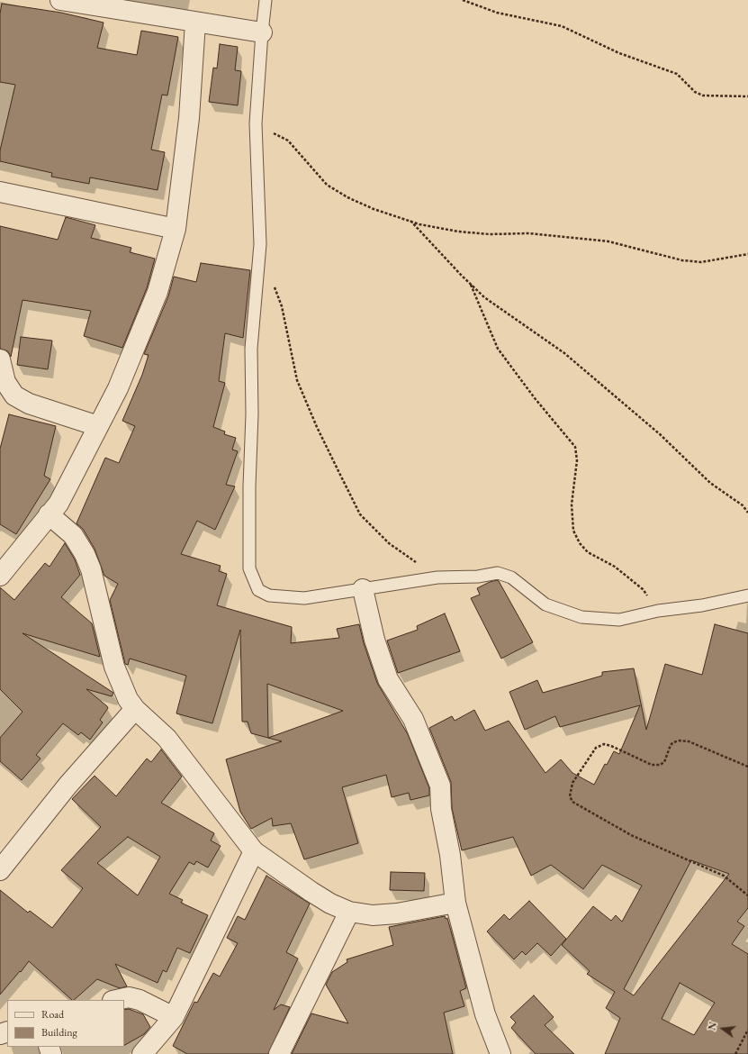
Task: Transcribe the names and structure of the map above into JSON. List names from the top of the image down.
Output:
{
  "legend": ["Road", "Building"],
  "north": "left"
}
